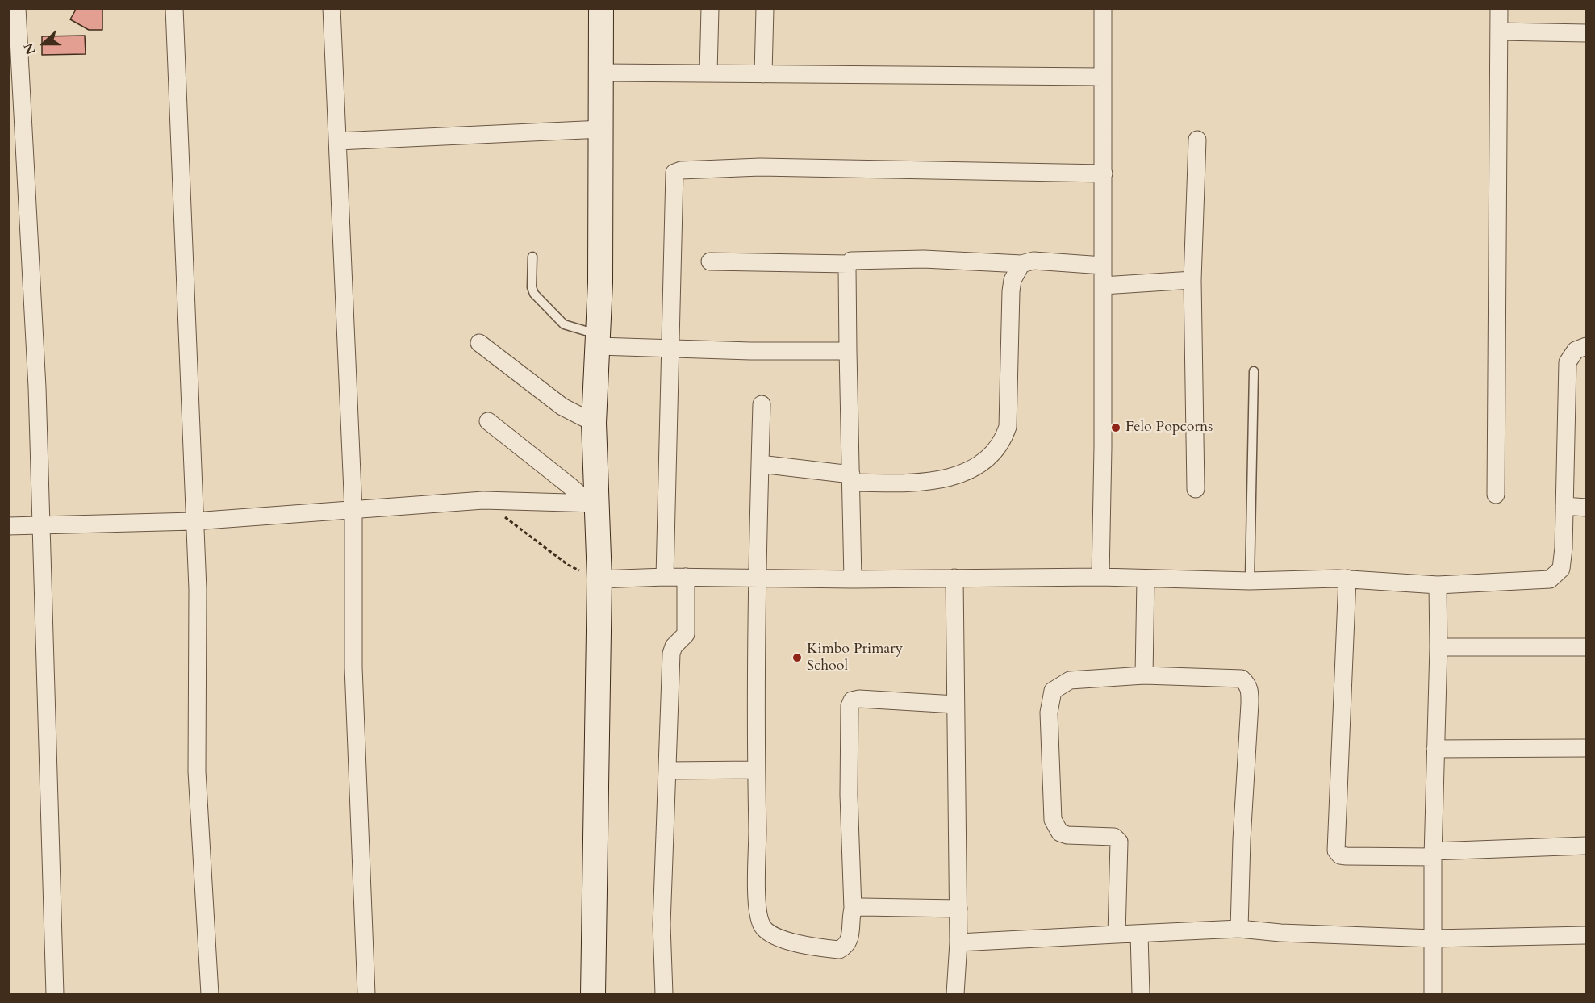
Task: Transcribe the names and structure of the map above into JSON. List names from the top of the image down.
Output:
{
  "places": ["Felo Popcorns", "Kimbo Primary School"],
  "north": "left"
}
